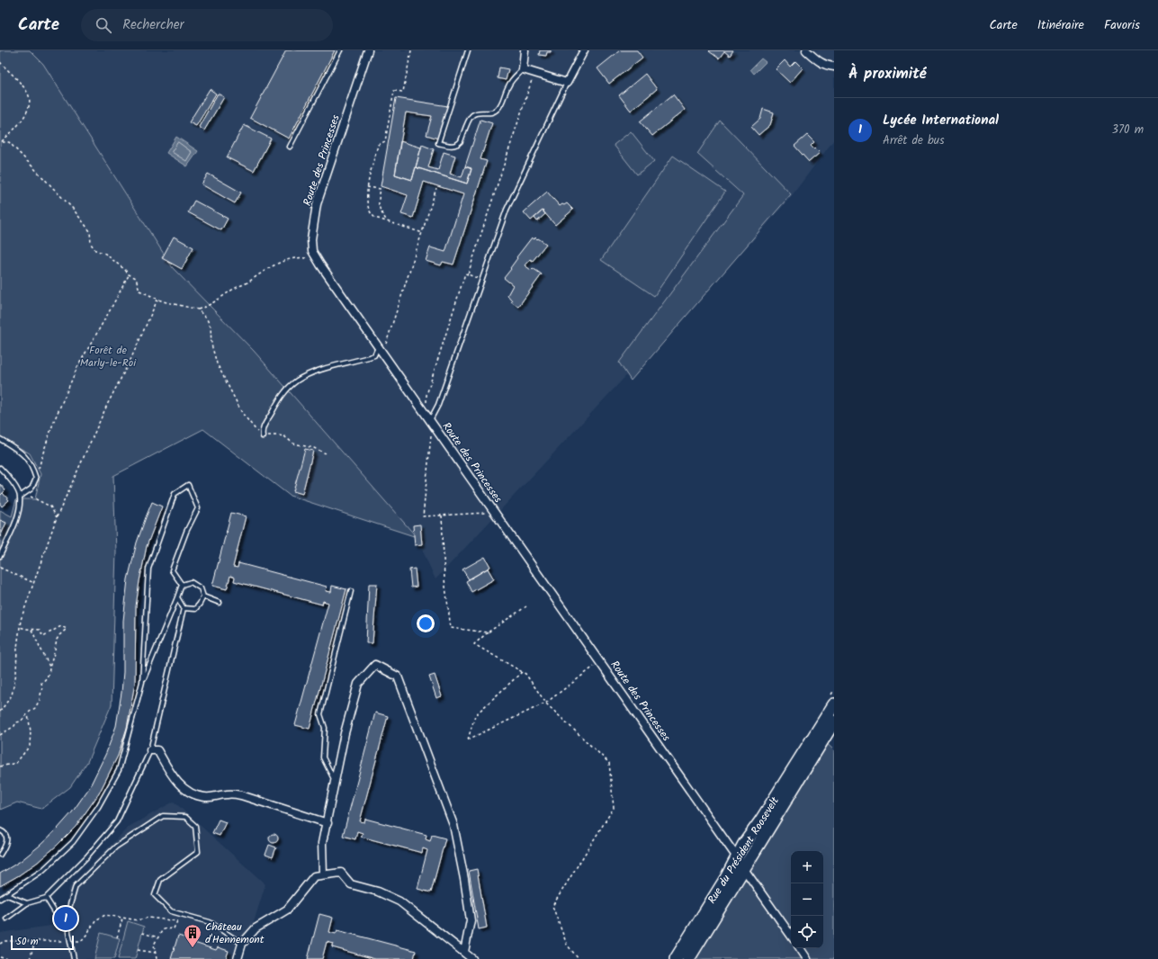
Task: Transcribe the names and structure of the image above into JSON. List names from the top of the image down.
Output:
{
  "streets": {
    "main road": ["Rue du Président Roosevelt"],
    "street": ["Route des Princesses"]
  },
  "crossings": [
    ["Route des Princesses", "Rue du Président Roosevelt"]
  ],
  "parks": ["Forêt de Marly-le-Roi"],
  "places": {
    "building": ["Château d'Hennemont"]
  },
  "scale_bar": "50 m",
  "page": {
    "header": "Carte",
    "search": "Rechercher",
    "nav": ["Carte", "Itinéraire", "Favoris"],
    "heading": "À proximité",
    "list": [
      {
        "mark": "1",
        "name": "Lycée International",
        "note": "Arrêt de bus",
        "value": "370 m"
      }
    ],
    "map_buttons": ["+", "−"],
    "pins": "1",
    "scale": "50 m"
  }
}
